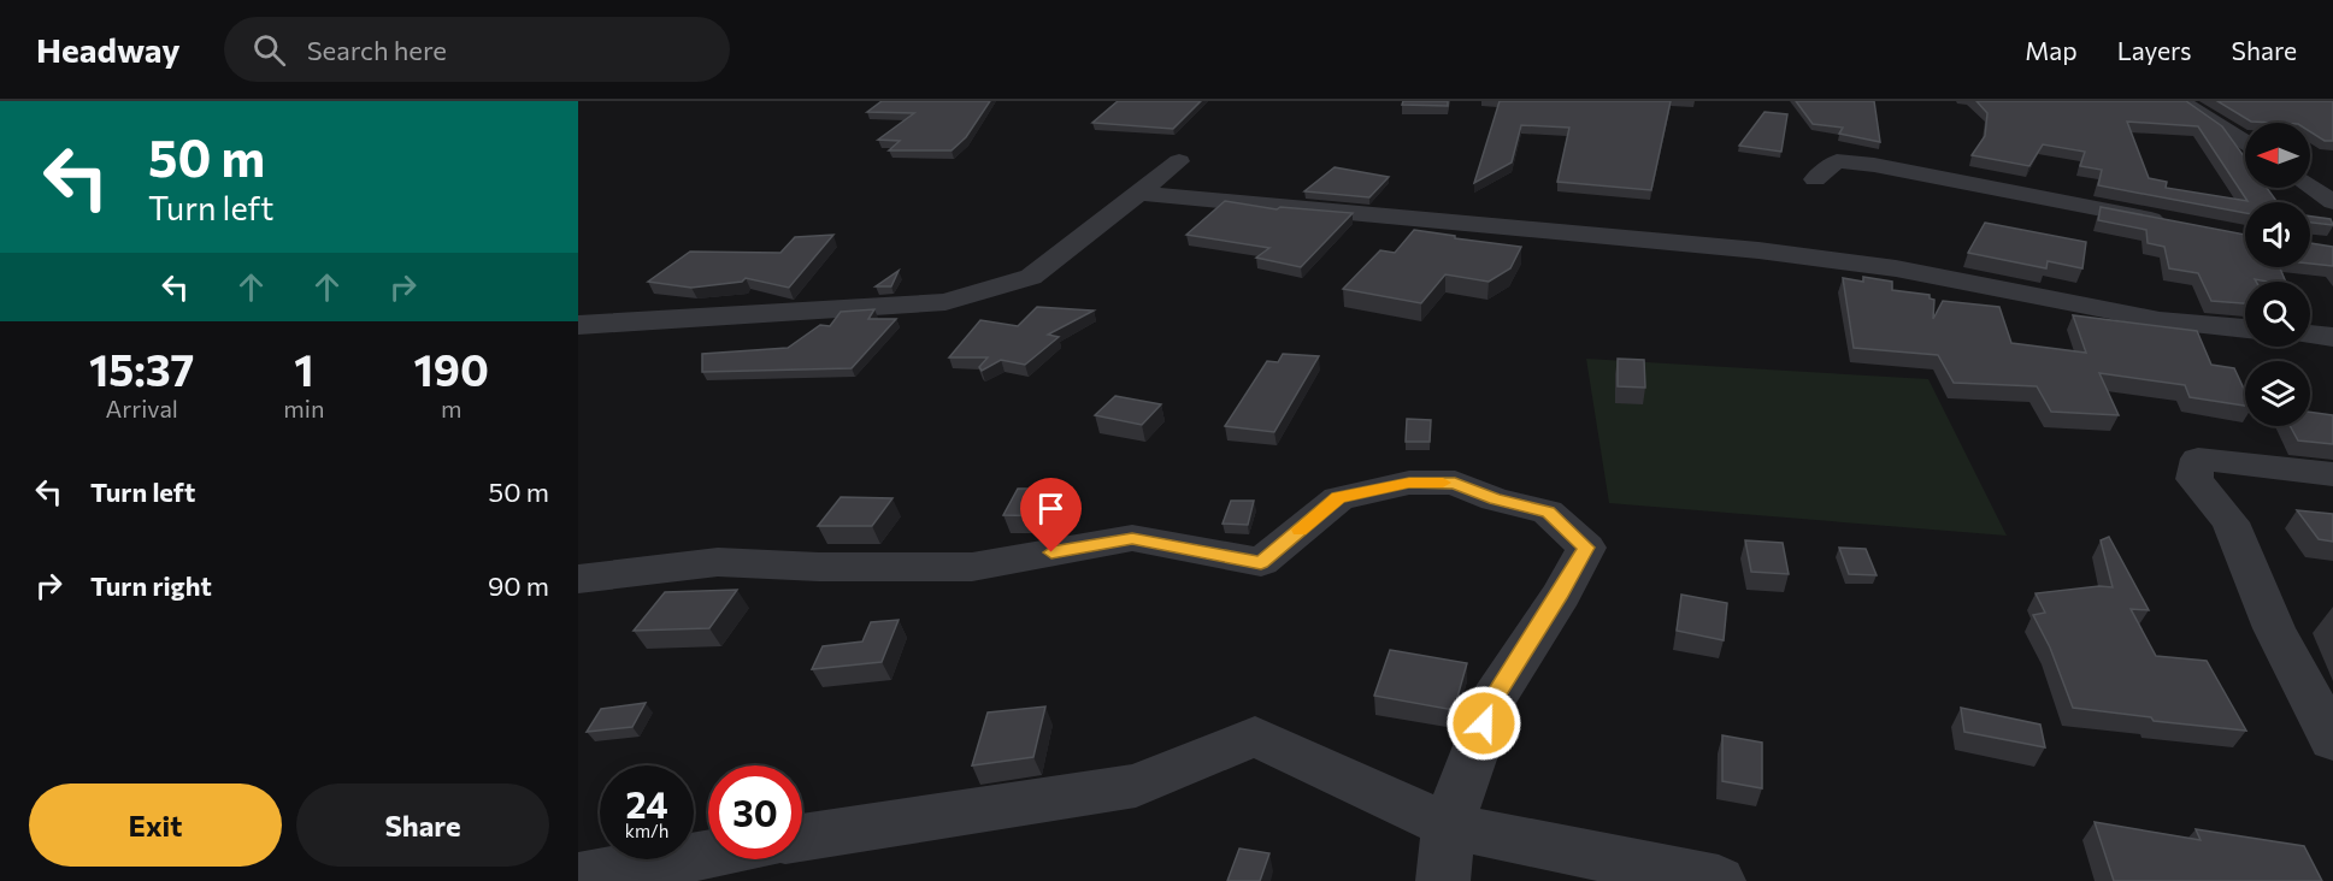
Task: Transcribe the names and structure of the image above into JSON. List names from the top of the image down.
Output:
{
  "north": "left",
  "page": {
    "header": "Headway",
    "search": "Search here",
    "nav": ["Map", "Layers", "Share"],
    "turn": ["50 m", "Turn left"],
    "eta": [
      "15:37",
      "Arrival",
      "1",
      "min",
      "190",
      "m"
    ],
    "list": [
      {
        "name": "Turn left",
        "value": "50 m"
      },
      {
        "name": "Turn right",
        "value": "90 m"
      }
    ],
    "speed": "24 km/h",
    "limit": "30",
    "buttons": ["Exit", "Share"]
  }
}
